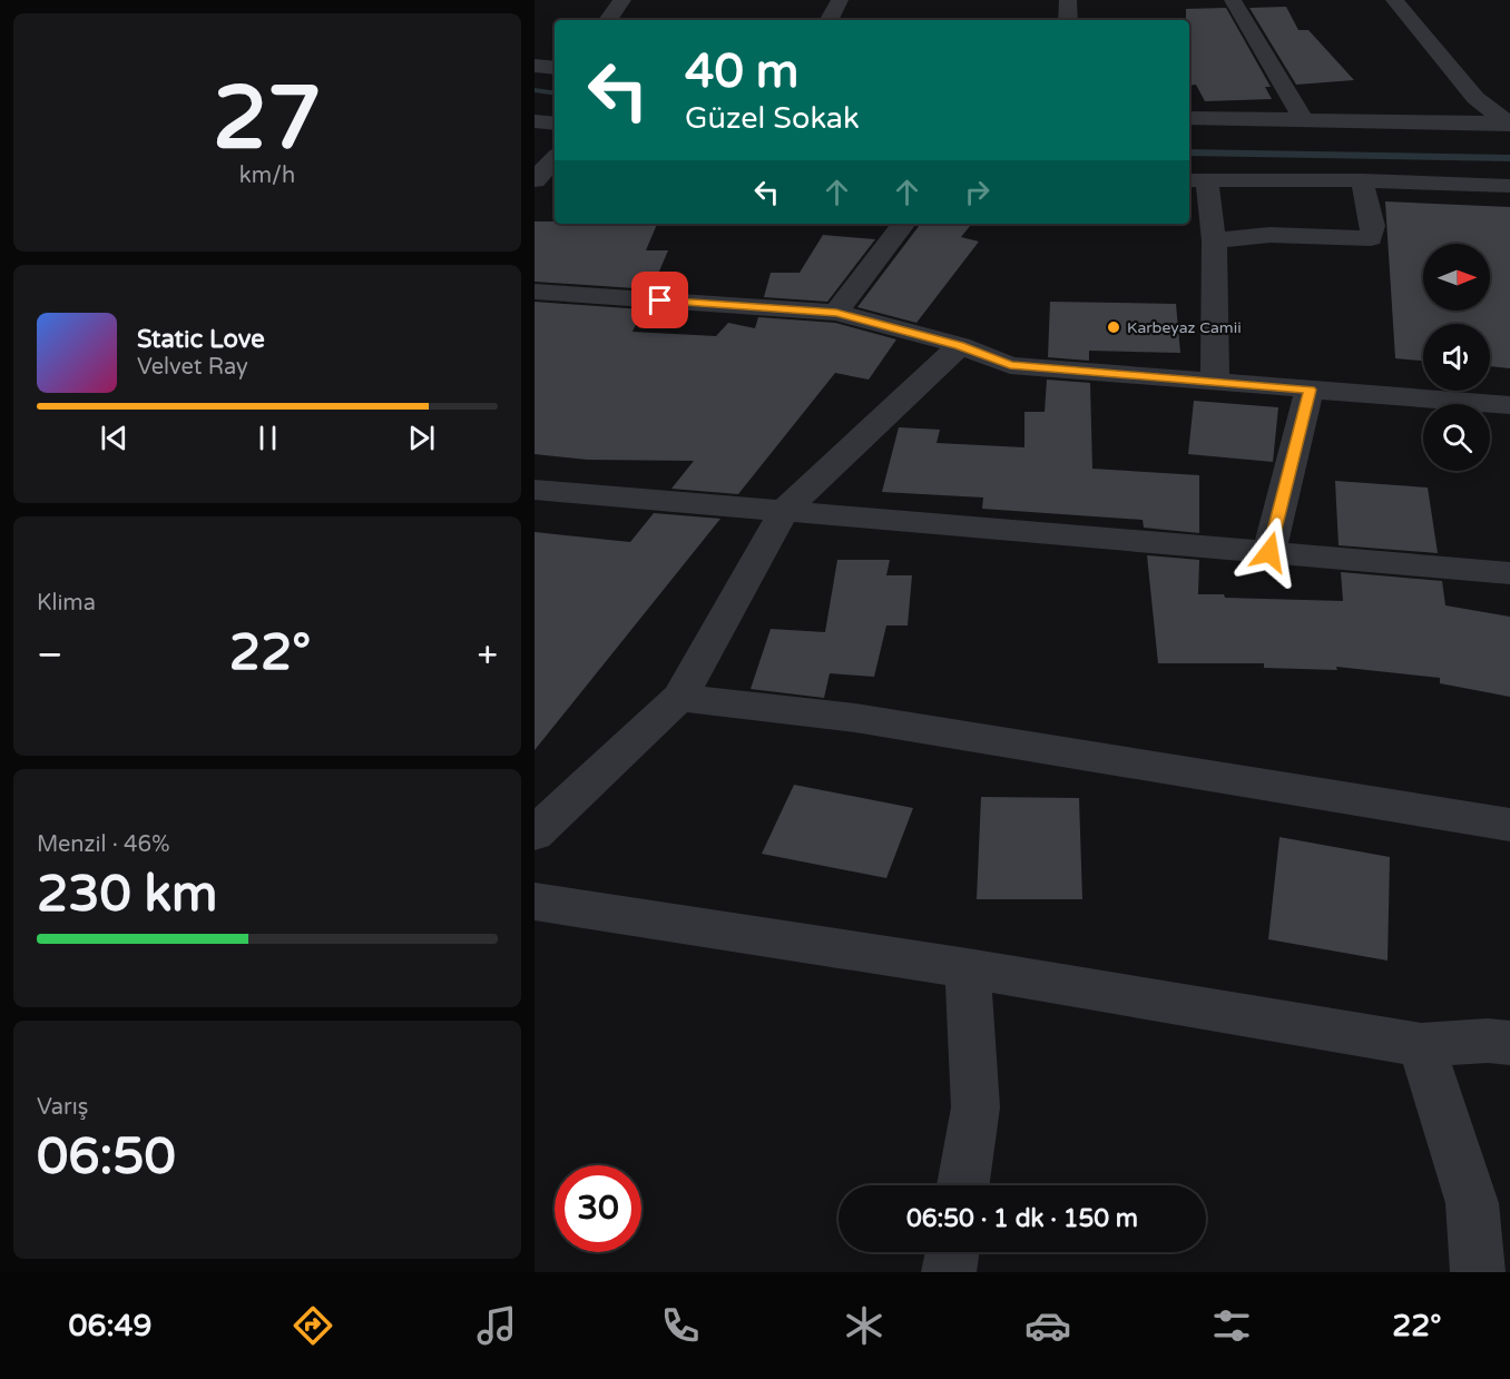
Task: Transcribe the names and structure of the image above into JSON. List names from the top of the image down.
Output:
{
  "places": ["Karbeyaz Camii"],
  "north": "right",
  "page": {
    "tile": [
      ["27", "km/h"],
      "Klima",
      ["Menzil · 46%", "230 km"],
      ["Varış", "06:50"]
    ],
    "turn": ["40 m", "Güzel Sokak"],
    "song": ["Static Love", "Velvet Ray"],
    "heat": ["−", "22°", "+"],
    "limit": "30",
    "trip": "06:50 · 1 dk · 150 m",
    "tabs": ["06:49", "22°"]
  }
}
